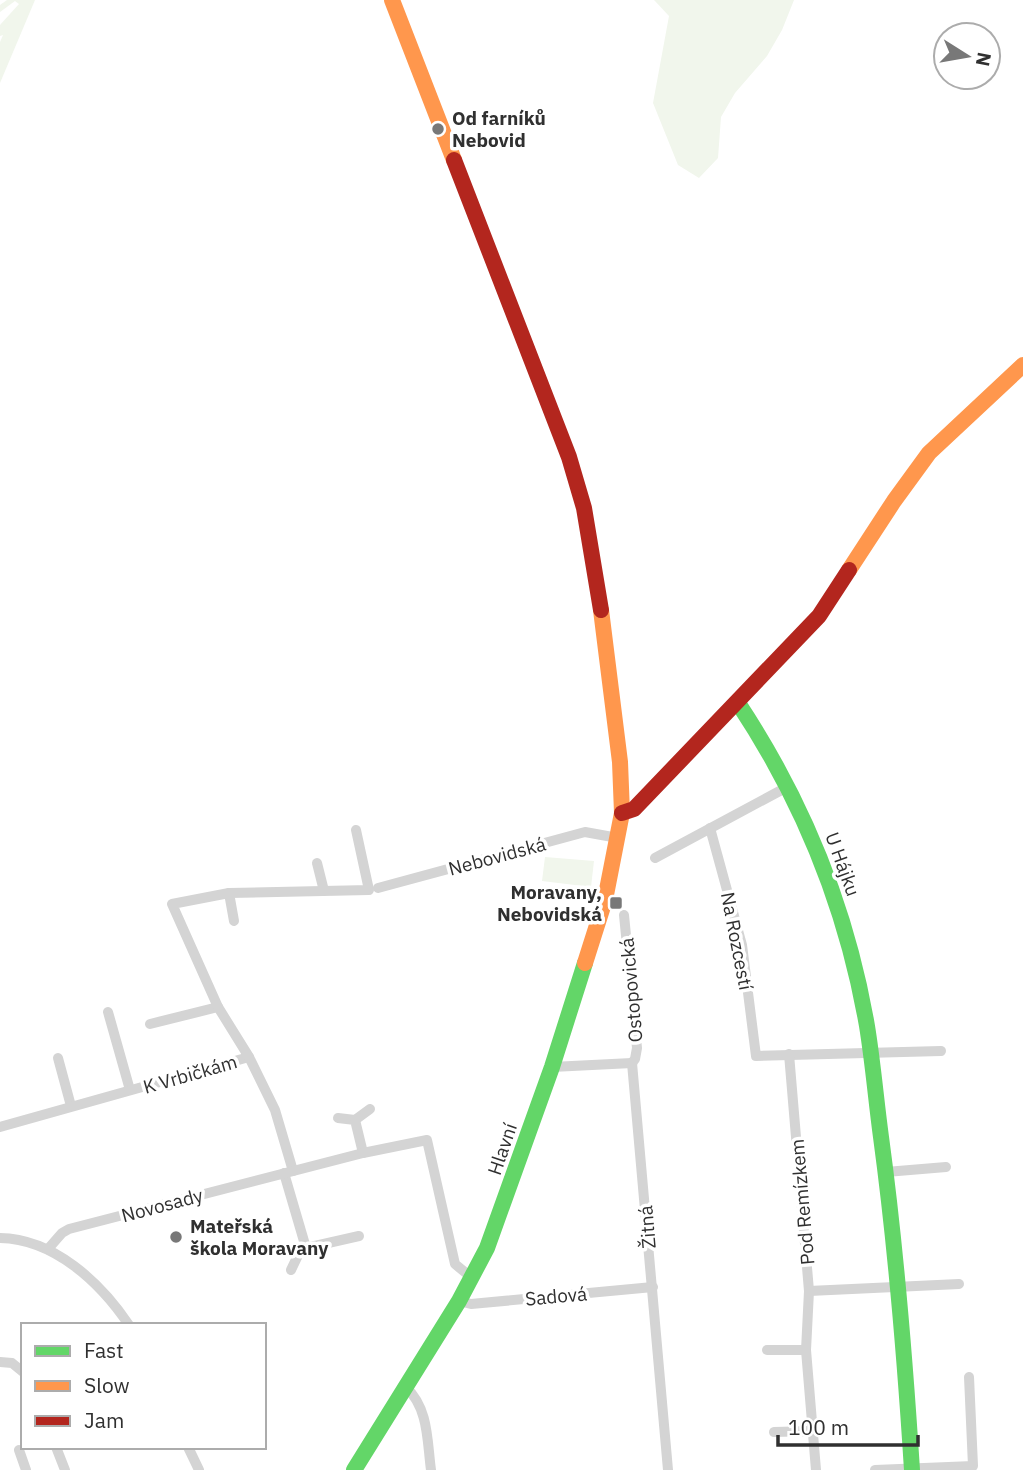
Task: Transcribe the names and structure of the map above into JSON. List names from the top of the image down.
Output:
{
  "streets": {
    "street": [
      "Nebovidská",
      "U Hájku",
      "Na Rozcestí",
      "Ostopovická",
      "K Vrbičkám",
      "Hlavní",
      "Pod Remízkem",
      "Novosady",
      "Žitná",
      "Sadová"
    ]
  },
  "crossings": [
    ["Nebovidská", "Hlavní"],
    ["Na Rozcestí", "Pod Remízkem"],
    ["Ostopovická", "Žitná"],
    ["K Vrbičkám", "Novosady"],
    ["Hlavní", "Novosady"],
    ["Hlavní", "Sadová"],
    ["Žitná", "Sadová"]
  ],
  "places": {
    "other": ["Od farníků Nebovid", "Mateřská škola Moravany"],
    "transit": ["Moravany, Nebovidská"]
  },
  "legend": ["Fast", "Slow", "Jam"],
  "scale_bar": "100 m",
  "north": "right"
}
